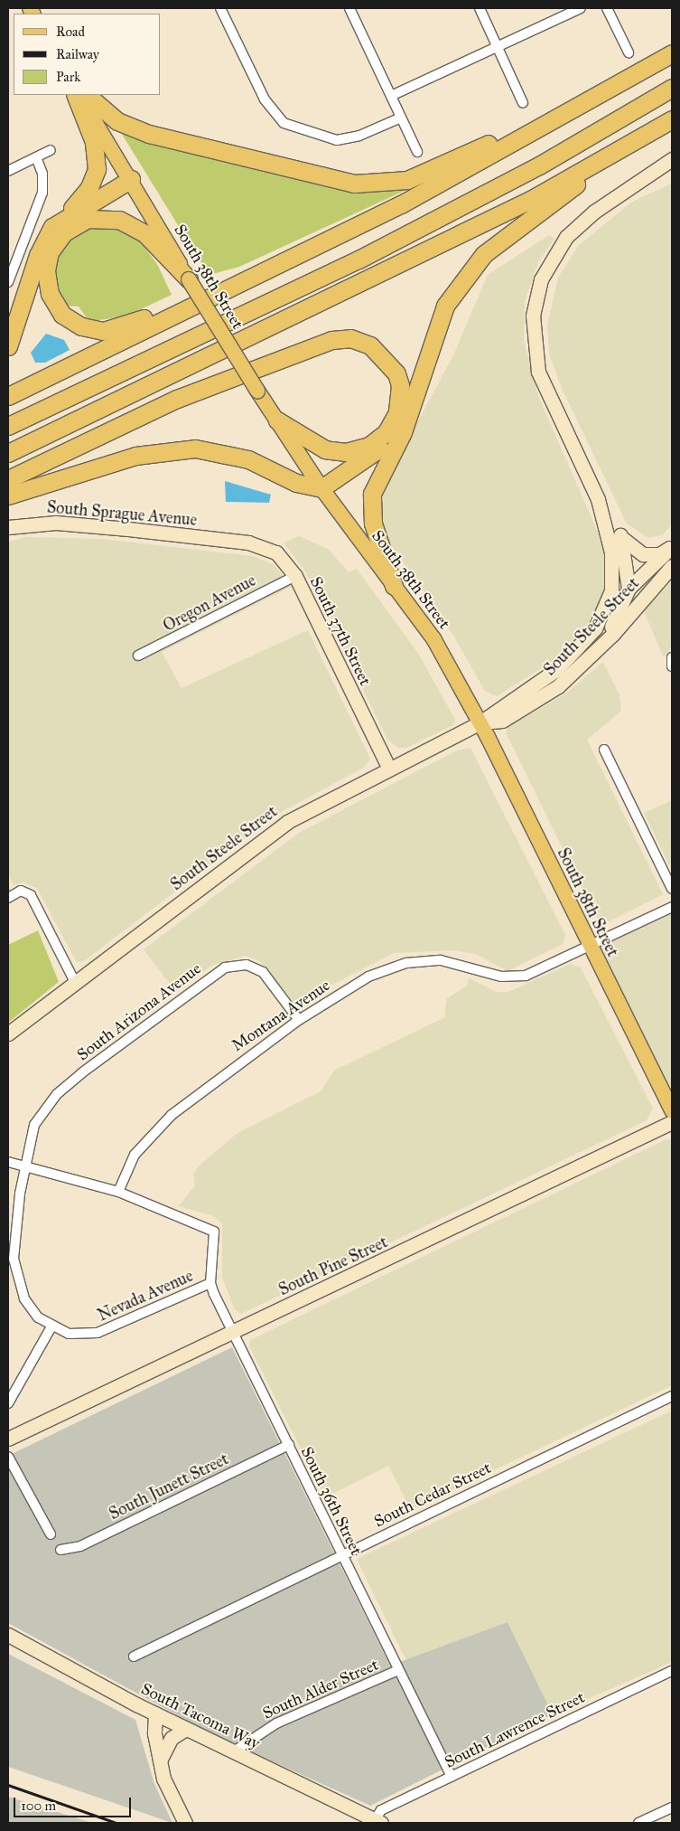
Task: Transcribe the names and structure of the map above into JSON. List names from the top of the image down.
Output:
{
  "streets": {
    "main road": ["South 38th Street"],
    "street": [
      "South Sprague Avenue",
      "Oregon Avenue",
      "South Steele Street",
      "South 37th Street",
      "South Arizona Avenue",
      "Montana Avenue",
      "South Pine Street",
      "Nevada Avenue",
      "South Junett Street",
      "South Cedar Street",
      "South 36th Street",
      "South Alder Street",
      "South Tacoma Way",
      "South Lawrence Street"
    ]
  },
  "crossings": [
    ["South 38th Street", "South Steele Street"],
    ["South 38th Street", "Montana Avenue"],
    ["South Sprague Avenue", "South 37th Street"],
    ["Oregon Avenue", "South 37th Street"],
    ["South Steele Street", "South 37th Street"],
    ["South Arizona Avenue", "Montana Avenue"],
    ["South Arizona Avenue", "Nevada Avenue"],
    ["Montana Avenue", "South 36th Street"],
    ["South Pine Street", "South 36th Street"],
    ["Nevada Avenue", "South 36th Street"],
    ["South Junett Street", "South 36th Street"],
    ["South Cedar Street", "South 36th Street"],
    ["South 36th Street", "South Alder Street"],
    ["South 36th Street", "South Lawrence Street"],
    ["South Alder Street", "South Tacoma Way"],
    ["South Tacoma Way", "South Lawrence Street"]
  ],
  "legend": ["Road", "Railway", "Park"],
  "scale_bar": "100 m"
}
